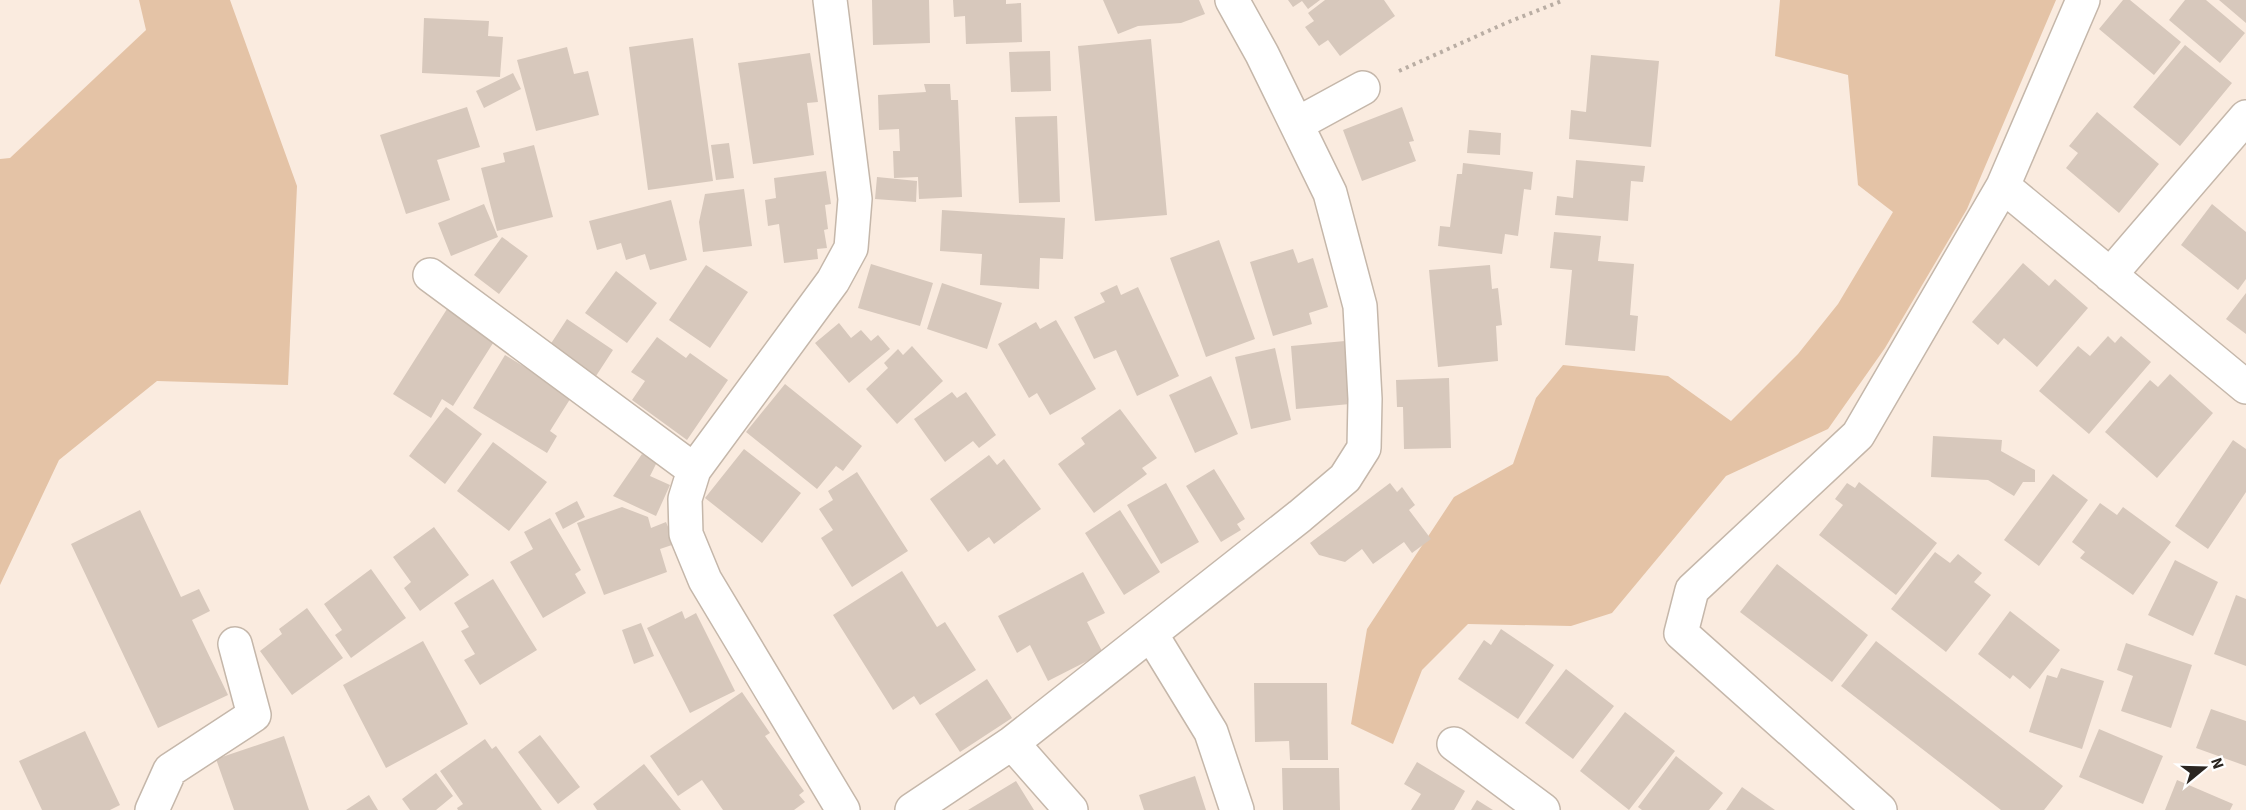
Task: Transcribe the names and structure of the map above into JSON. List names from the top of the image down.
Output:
{
  "north": "right"
}
